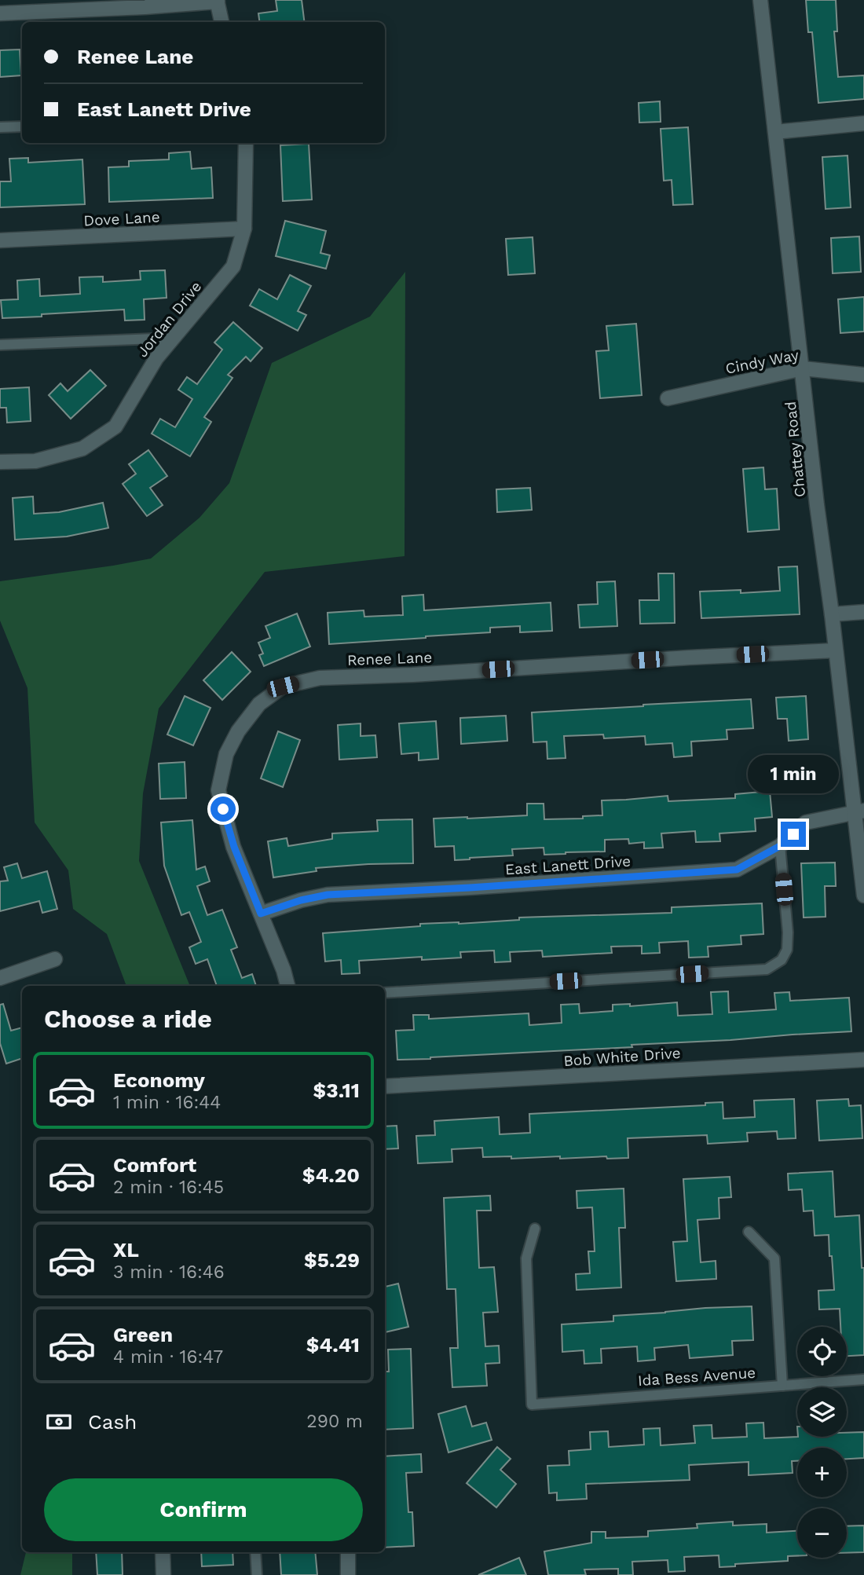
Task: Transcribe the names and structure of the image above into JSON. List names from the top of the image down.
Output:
{
  "streets": {
    "street": [
      "Dove Lane",
      "Jordan Drive",
      "Cindy Way",
      "Chattey Road",
      "Renee Lane",
      "East Lanett Drive",
      "Bob White Drive"
    ],
    "lane": ["Ida Bess Avenue"]
  },
  "crossings": [
    ["Dove Lane", "Jordan Drive"],
    ["Cindy Way", "Chattey Road"],
    ["Chattey Road", "Renee Lane"],
    ["Chattey Road", "East Lanett Drive"],
    ["Renee Lane", "East Lanett Drive"]
  ],
  "page": {
    "banner": ["Renee Lane", "East Lanett Drive"],
    "bubble": "1 min",
    "heading": "Choose a ride",
    "list": [
      {
        "name": "Economy",
        "note": "1 min · 16:44",
        "value": "$3.11"
      },
      {
        "name": "Comfort",
        "note": "2 min · 16:45",
        "value": "$4.20"
      },
      {
        "name": "XL",
        "note": "3 min · 16:46",
        "value": "$5.29"
      },
      {
        "name": "Green",
        "note": "4 min · 16:47",
        "value": "$4.41"
      }
    ],
    "map_buttons": ["+", "−"],
    "pay": ["Cash", "290 m"],
    "buttons": "Confirm"
  }
}
